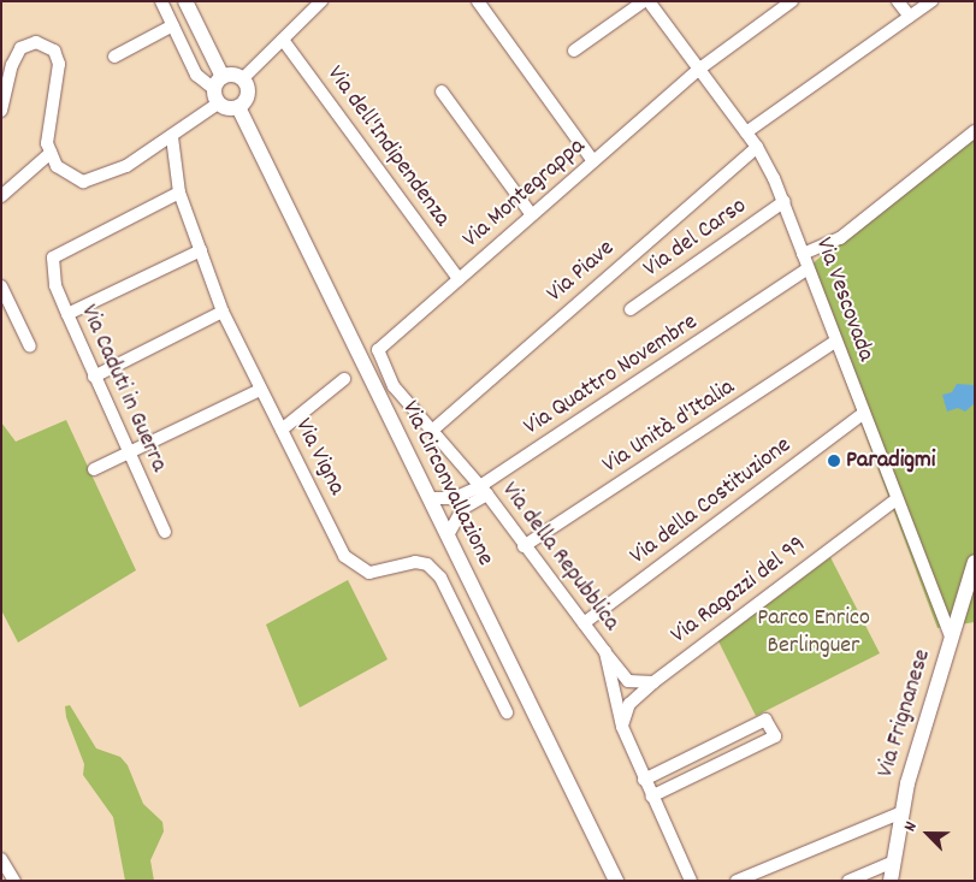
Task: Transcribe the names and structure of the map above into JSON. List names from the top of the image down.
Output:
{
  "streets": {
    "main road": ["Via Circonvallazione", "Via Frignanese"],
    "street": [
      "Via dell'Indipendenza",
      "Via Montegrappa",
      "Via del Carso",
      "Via Piave",
      "Via Vescovada",
      "Via Quattro Novembre",
      "Via Caduti in Guerra",
      "Via Unità d'Italia",
      "Via Vigna",
      "Via della Costituzione",
      "Via della Repubblica",
      "Via Ragazzi del 99"
    ]
  },
  "crossings": [
    ["Via dell'Indipendenza", "Via Montegrappa"],
    ["Via Montegrappa", "Via Vescovada"],
    ["Via Montegrappa", "Via della Repubblica"],
    ["Via del Carso", "Via Vescovada"],
    ["Via Piave", "Via Vescovada"],
    ["Via Piave", "Via della Repubblica"],
    ["Via Vescovada", "Via Quattro Novembre"],
    ["Via Vescovada", "Via Unità d'Italia"],
    ["Via Vescovada", "Via della Costituzione"],
    ["Via Vescovada", "Via Ragazzi del 99"],
    ["Via Vescovada", "Via Frignanese"],
    ["Via Quattro Novembre", "Via Circonvallazione"],
    ["Via Quattro Novembre", "Via della Repubblica"],
    ["Via Caduti in Guerra", "Via Vigna"],
    ["Via Unità d'Italia", "Via della Repubblica"],
    ["Via della Costituzione", "Via della Repubblica"],
    ["Via della Repubblica", "Via Ragazzi del 99"]
  ],
  "parks": ["Parco Enrico Berlinguer"],
  "places": ["Paradigmi"],
  "north": "top left"
}
